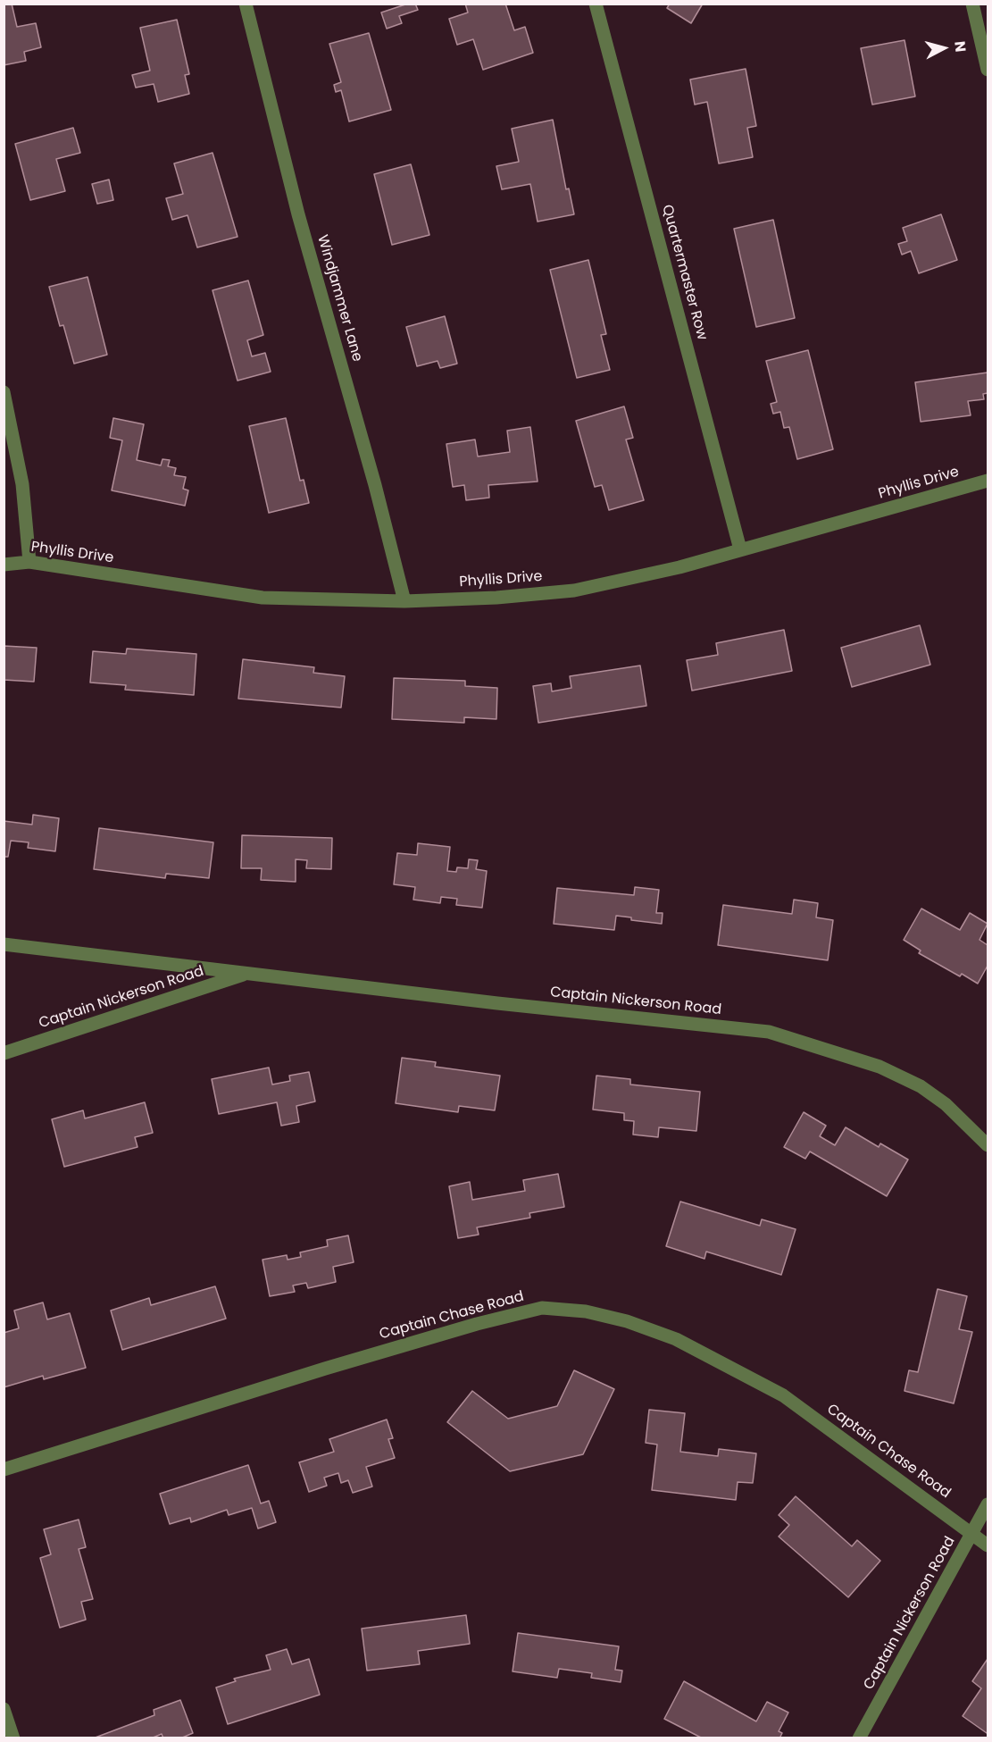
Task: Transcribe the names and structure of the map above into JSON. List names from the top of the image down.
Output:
{
  "streets": {
    "street": [
      "Quartermaster Row",
      "Windjammer Lane",
      "Phyllis Drive",
      "Captain Nickerson Road",
      "Captain Chase Road"
    ]
  },
  "crossings": [
    ["Quartermaster Row", "Phyllis Drive"],
    ["Windjammer Lane", "Phyllis Drive"],
    ["Captain Nickerson Road", "Captain Chase Road"]
  ],
  "north": "right"
}
